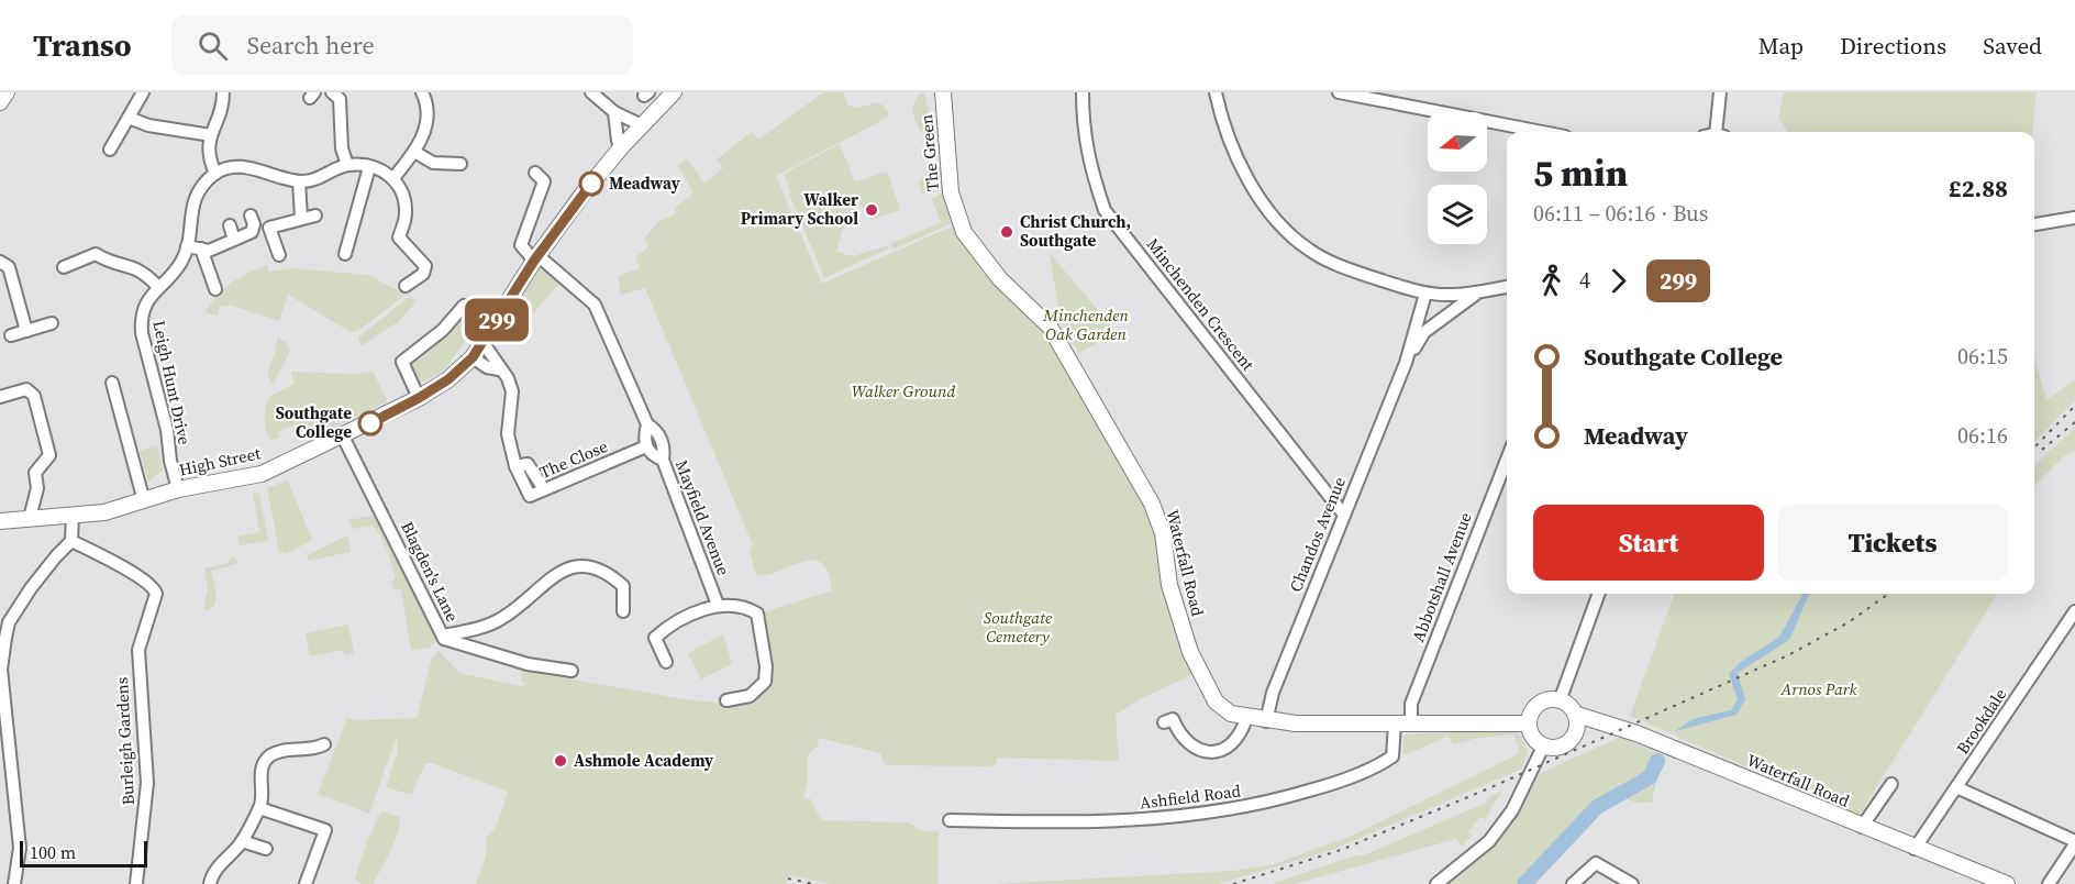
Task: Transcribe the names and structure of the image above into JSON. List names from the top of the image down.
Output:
{
  "streets": {
    "main road": ["The Green", "High Street", "Waterfall Road"],
    "street": [
      "Minchenden Crescent",
      "Leigh Hunt Drive",
      "The Close",
      "Mayfield Avenue",
      "Chandos Avenue",
      "Blagden's Lane",
      "Abbotshall Avenue",
      "Brookdale",
      "Burleigh Gardens",
      "Ashfield Road"
    ]
  },
  "crossings": [
    ["The Green", "Waterfall Road"],
    ["Minchenden Crescent", "Chandos Avenue"],
    ["Leigh Hunt Drive", "High Street"],
    ["The Close", "High Street"],
    ["The Close", "Mayfield Avenue"],
    ["High Street", "Blagden's Lane"],
    ["Chandos Avenue", "Waterfall Road"],
    ["Waterfall Road", "Abbotshall Avenue"],
    ["Waterfall Road", "Brookdale"],
    ["Waterfall Road", "Ashfield Road"]
  ],
  "parks": [
    "Minchenden Oak Garden",
    "Walker Ground",
    "Southgate Cemetery",
    "Arnos Park"
  ],
  "places": [
    "Meadway",
    "Walker Primary School",
    "Christ Church, Southgate",
    "Southgate College",
    "Ashmole Academy"
  ],
  "lines": ["bus line 299"],
  "scale_bar": "100 m",
  "north": "left",
  "page": {
    "header": "Transo",
    "search": "Search here",
    "nav": ["Map", "Directions", "Saved"],
    "on_map": "299",
    "heading": ["5 min", "06:11 – 06:16 · Bus", "£2.88"],
    "legs": ["4", "299"],
    "list": [
      {
        "name": "Southgate College",
        "value": "06:15"
      },
      {
        "name": "Meadway",
        "value": "06:16"
      }
    ],
    "buttons": ["Start", "Tickets"],
    "scale": "100 m"
  }
}
